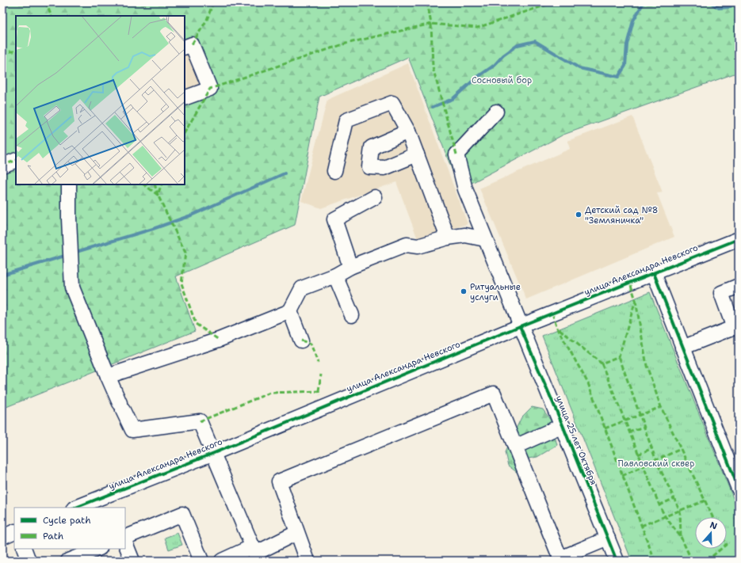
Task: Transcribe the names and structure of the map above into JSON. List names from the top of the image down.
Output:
{
  "streets": {
    "street": ["улица Александра Невского", "улица 25 лет Октября"]
  },
  "crossings": [
    ["улица Александра Невского", "улица 25 лет Октября"]
  ],
  "parks": ["Сосновый бор", "Павловский сквер"],
  "places": ["Детский сад №8 \"Земляничка\"", "Ритуальные услуги"],
  "legend": ["Cycle path", "Path"],
  "north": "top"
}
